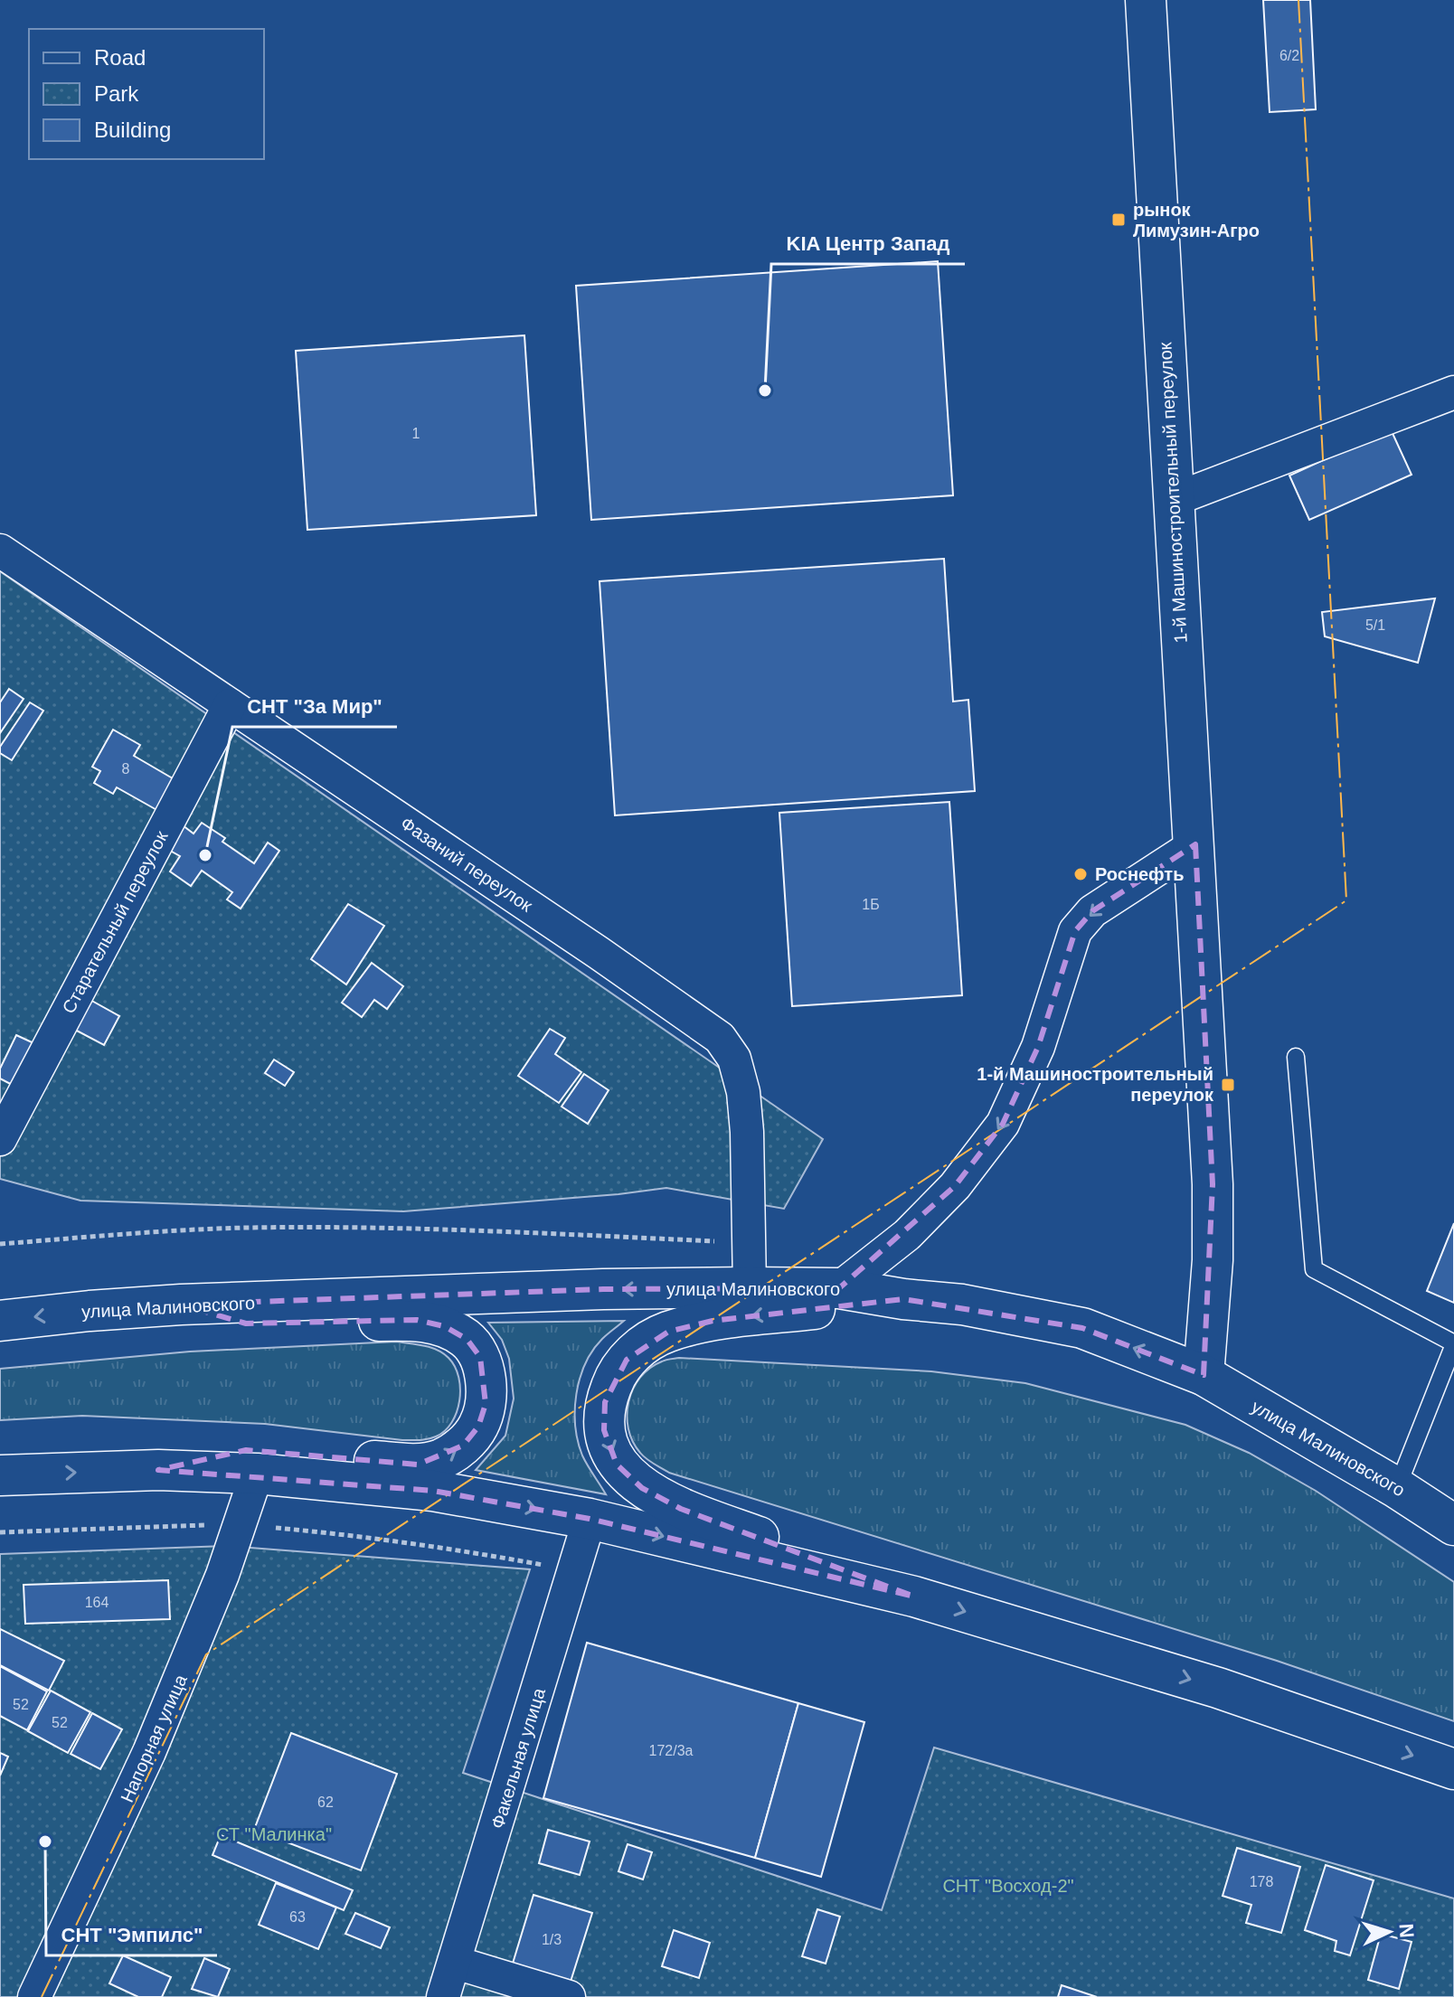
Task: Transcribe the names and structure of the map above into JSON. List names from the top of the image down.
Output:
{
  "streets": {
    "main road": ["1-й Машиностроительный переулок", "улица Малиновского"],
    "street": [
      "Фазаний переулок",
      "Старательный переулок",
      "Напорная улица",
      "Факельная улица"
    ]
  },
  "crossings": [
    ["1-й Машиностроительный переулок", "улица Малиновского"],
    ["Фазаний переулок", "Старательный переулок"],
    ["Фазаний переулок", "улица Малиновского"]
  ],
  "parks": ["СТ \"Малинка\"", "СНТ \"Восход-2\""],
  "places": {
    "transit": ["рынок Лимузин-Агро", "1-й Машиностроительный переулок"],
    "other": [
      "KIA Центр Запад",
      "СНТ \"За Мир\"",
      "Роснефть",
      "СНТ \"Эмпилс\""
    ]
  },
  "house_numbers": [
    "6/2",
    "1",
    "5/1",
    "8",
    "1Б",
    "164",
    "52",
    "52",
    "172/3а",
    "62",
    "178",
    "63",
    "1/3"
  ],
  "legend": ["Road", "Park", "Building"],
  "north": "right"
}
